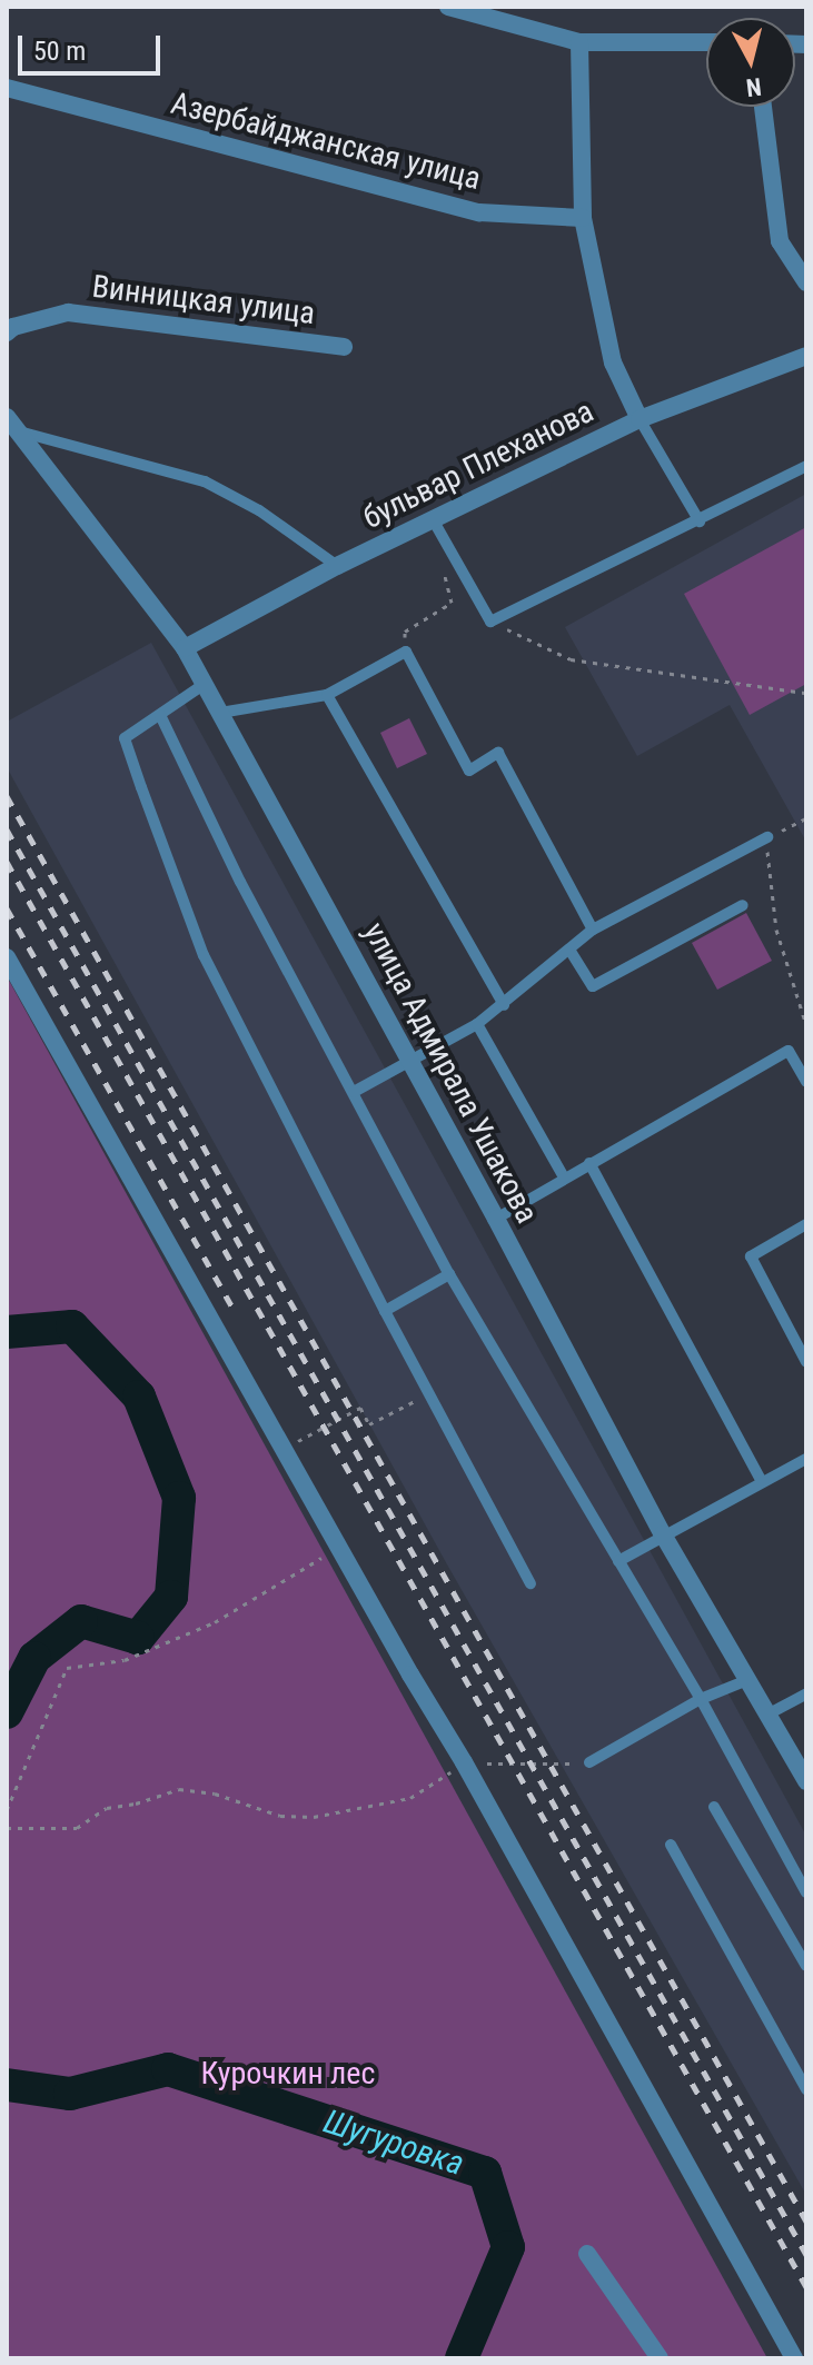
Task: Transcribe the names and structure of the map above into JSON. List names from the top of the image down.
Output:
{
  "streets": {
    "street": [
      "Азербайджанская улица",
      "Винницкая улица",
      "бульвар Плеханова",
      "улица Адмирала Ушакова"
    ]
  },
  "crossings": [
    ["бульвар Плеханова", "улица Адмирала Ушакова"]
  ],
  "water": ["Шугуровка"],
  "parks": ["Курочкин лес"],
  "scale_bar": "50 m",
  "north": "bottom"
}
